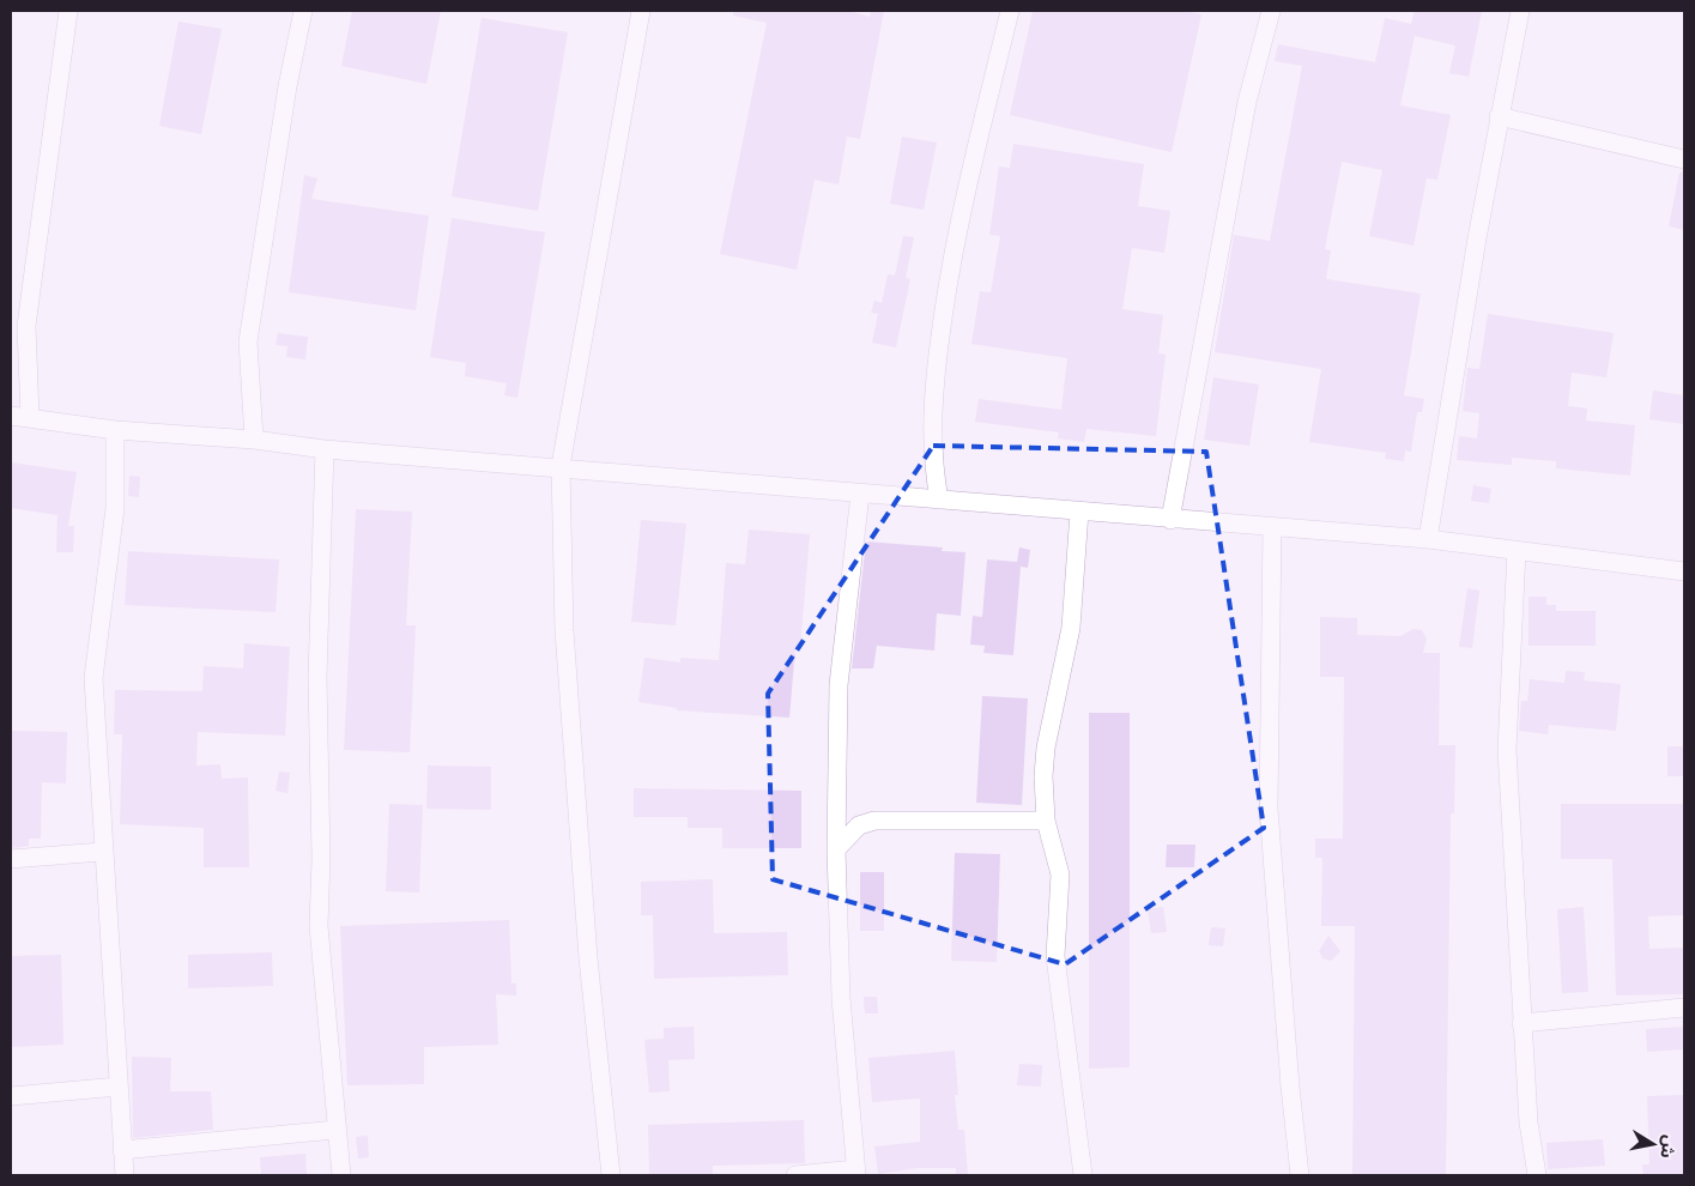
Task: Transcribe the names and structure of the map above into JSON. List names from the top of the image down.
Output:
{
  "north": "right"
}
